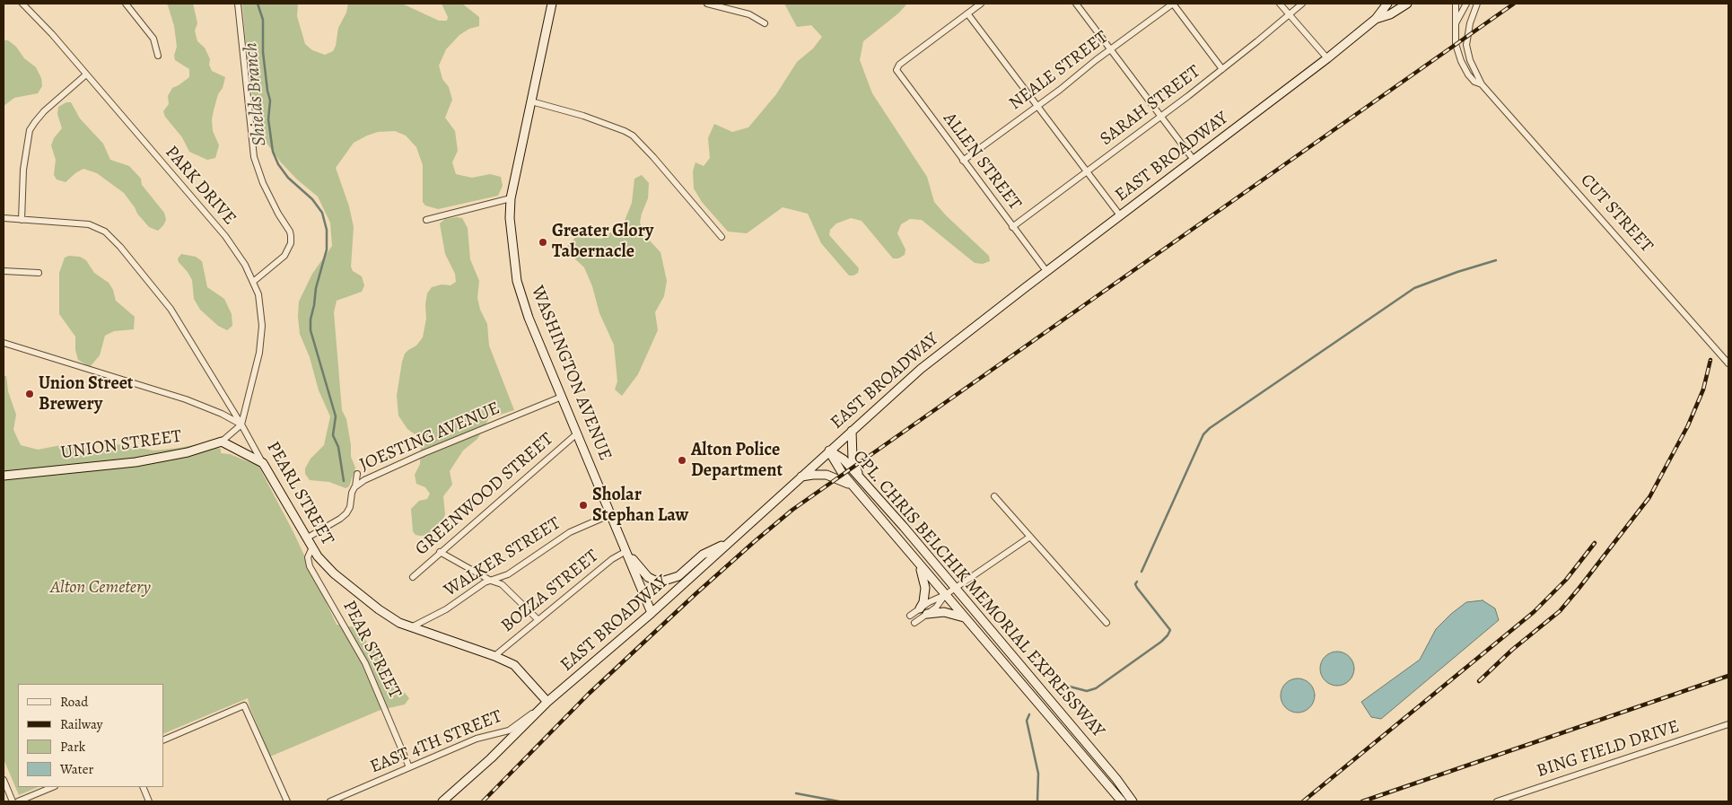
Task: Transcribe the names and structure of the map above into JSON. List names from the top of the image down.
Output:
{
  "streets": {
    "main road": [
      "EAST BROADWAY",
      "WASHINGTON AVENUE",
      "UNION STREET",
      "PEARL STREET",
      "CPL. CHRIS BELCHIK MEMORIAL EXPRESSWAY"
    ],
    "street": [
      "NEALE STREET",
      "SARAH STREET",
      "ALLEN STREET",
      "PARK DRIVE",
      "CUT STREET",
      "JOESTING AVENUE",
      "GREENWOOD STREET",
      "WALKER STREET",
      "BOZZA STREET",
      "PEAR STREET",
      "EAST 4TH STREET",
      "BING FIELD DRIVE"
    ]
  },
  "crossings": [
    ["NEALE STREET", "ALLEN STREET"],
    ["SARAH STREET", "ALLEN STREET"],
    ["EAST BROADWAY", "ALLEN STREET"],
    ["EAST BROADWAY", "WASHINGTON AVENUE"],
    ["EAST BROADWAY", "PEARL STREET"],
    ["EAST BROADWAY", "CPL. CHRIS BELCHIK MEMORIAL EXPRESSWAY"],
    ["EAST BROADWAY", "EAST 4TH STREET"],
    ["PARK DRIVE", "PEARL STREET"],
    ["WASHINGTON AVENUE", "JOESTING AVENUE"],
    ["WASHINGTON AVENUE", "GREENWOOD STREET"],
    ["WASHINGTON AVENUE", "WALKER STREET"],
    ["WASHINGTON AVENUE", "BOZZA STREET"],
    ["JOESTING AVENUE", "PEARL STREET"],
    ["PEARL STREET", "WALKER STREET"],
    ["PEARL STREET", "BOZZA STREET"],
    ["PEARL STREET", "PEAR STREET"],
    ["PEARL STREET", "EAST 4TH STREET"],
    ["PEAR STREET", "EAST 4TH STREET"]
  ],
  "water": ["Shields Branch"],
  "parks": ["Alton Cemetery"],
  "places": [
    "Greater Glory Tabernacle",
    "Union Street Brewery",
    "Alton Police Department",
    "Sholar Stephan Law"
  ],
  "legend": [
    "Road",
    "Railway",
    "Park",
    "Water"
  ]
}
